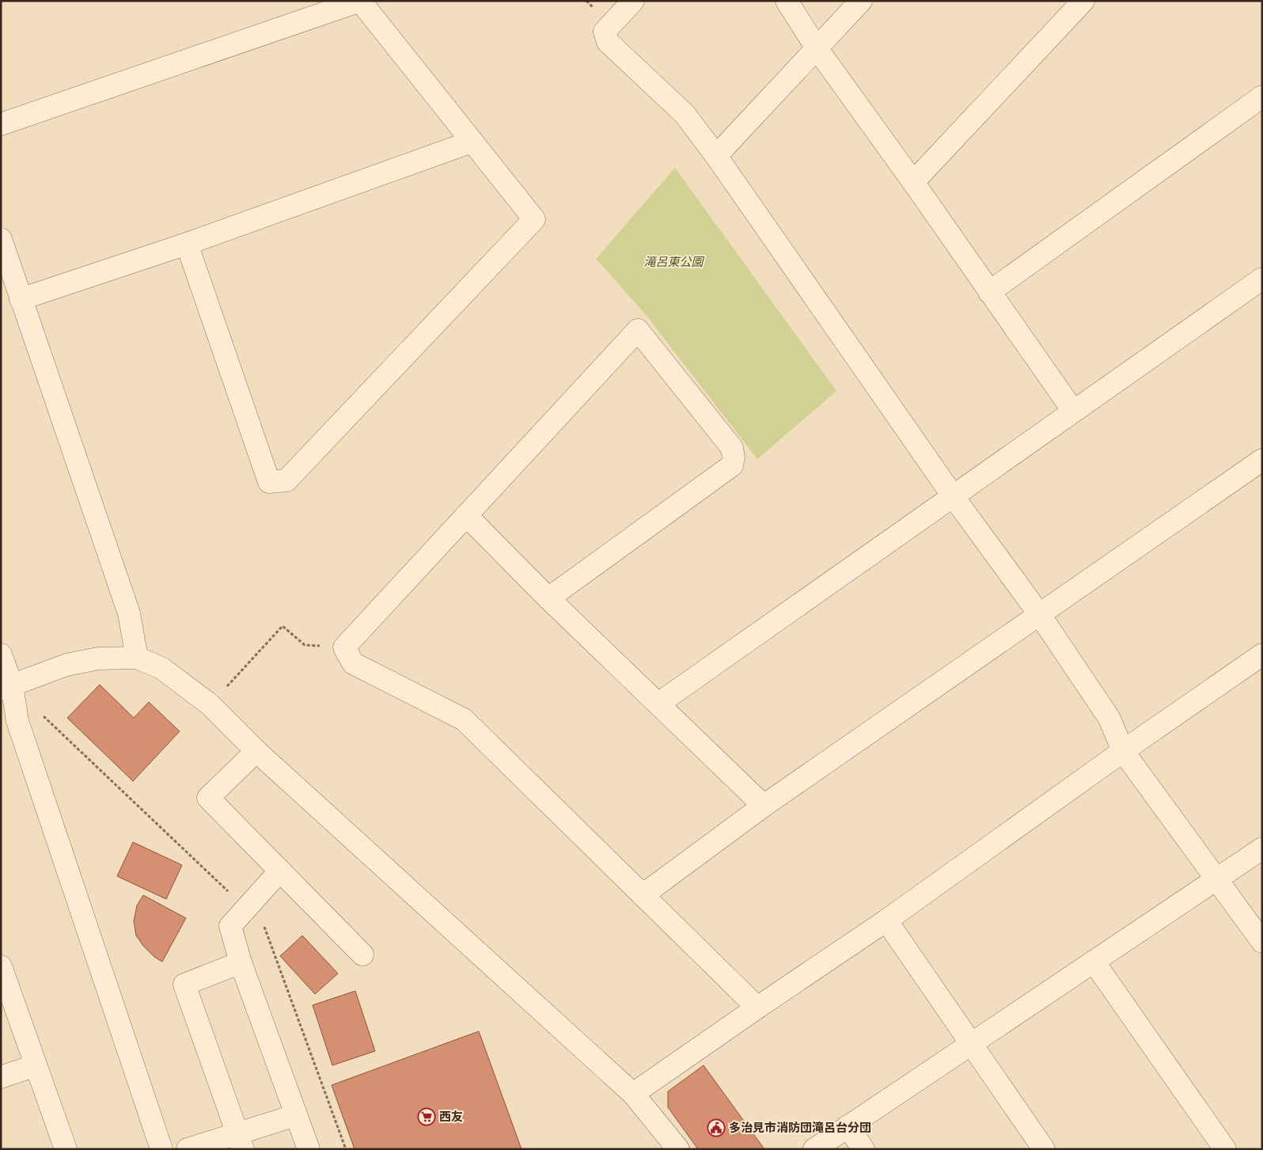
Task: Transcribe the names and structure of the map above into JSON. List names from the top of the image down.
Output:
{
  "parks": ["滝呂東公園"],
  "places": {
    "supermarket": ["西友"],
    "public building": ["多治見市消防団滝呂台分団"]
  }
}
